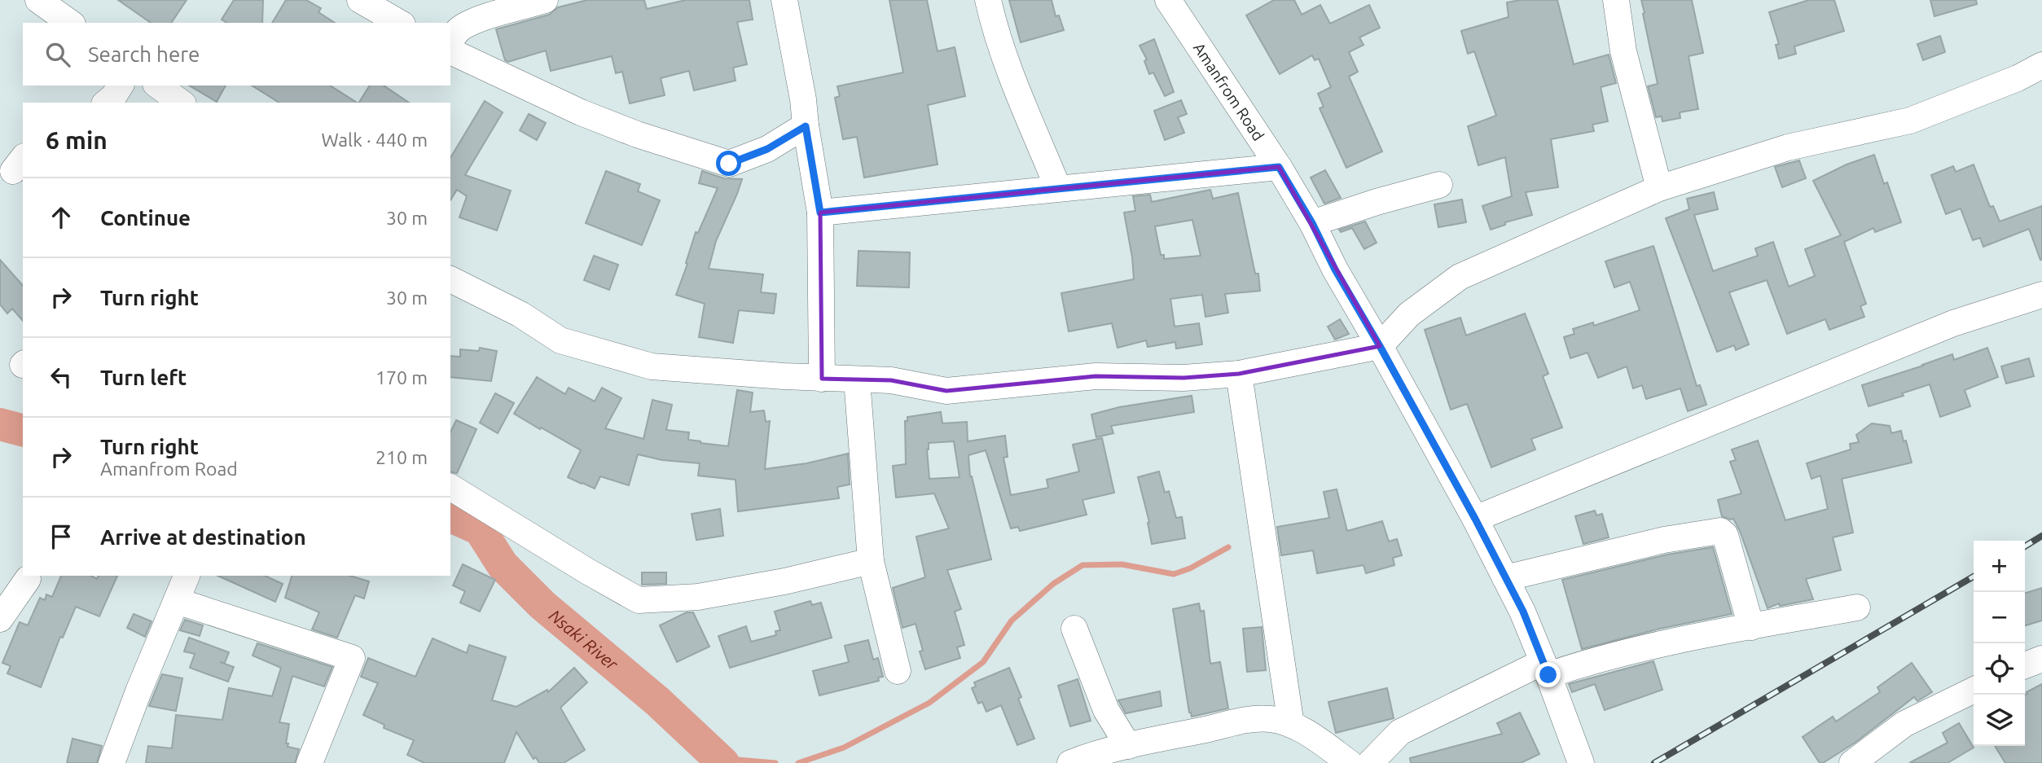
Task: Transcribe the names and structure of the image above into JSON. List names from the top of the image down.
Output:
{
  "streets": {
    "street": ["Amanfrom Road"]
  },
  "water": ["Nsaki River"],
  "page": {
    "search": "Search here",
    "heading": ["6 min", "Walk · 440 m"],
    "list": [
      ["Continue", "30 m"],
      ["Turn right", "30 m"],
      ["Turn left", "170 m"],
      ["Turn right", "Amanfrom Road", "210 m"],
      "Arrive at destination"
    ],
    "map_buttons": ["+", "−"]
  }
}
